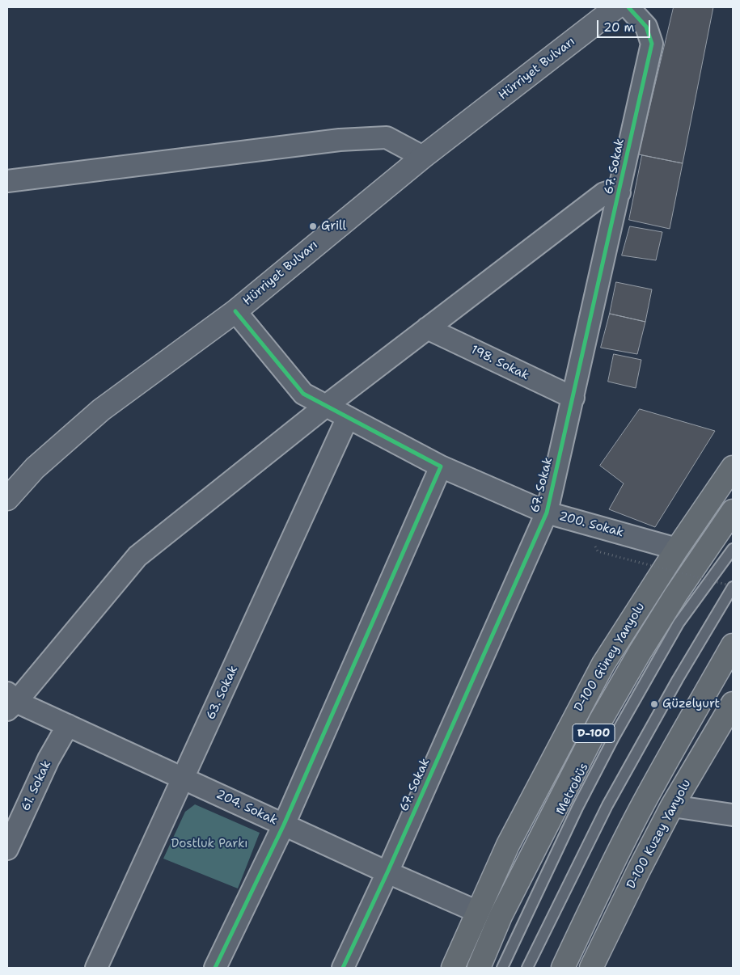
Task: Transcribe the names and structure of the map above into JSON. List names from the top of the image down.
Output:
{
  "streets": {
    "main road": [
      "Hürriyet Bulvarı",
      "D-100 Güney Yanyolu",
      "D-100",
      "D-100 Kuzey Yanyolu"
    ],
    "street": [
      "67. Sokak",
      "198. Sokak",
      "200. Sokak",
      "63. Sokak",
      "61. Sokak",
      "204. Sokak"
    ],
    "lane": ["Metrobüs"]
  },
  "crossings": [
    ["Hürriyet Bulvarı", "200. Sokak"],
    ["67. Sokak", "198. Sokak"],
    ["67. Sokak", "200. Sokak"],
    ["67. Sokak", "204. Sokak"],
    ["200. Sokak", "D-100 Güney Yanyolu"],
    ["200. Sokak", "63. Sokak"],
    ["D-100 Güney Yanyolu", "204. Sokak"],
    ["63. Sokak", "204. Sokak"],
    ["61. Sokak", "204. Sokak"]
  ],
  "parks": ["Dostluk Parkı"],
  "places": ["Grill", "Güzelyurt"],
  "scale_bar": "20 m"
}
